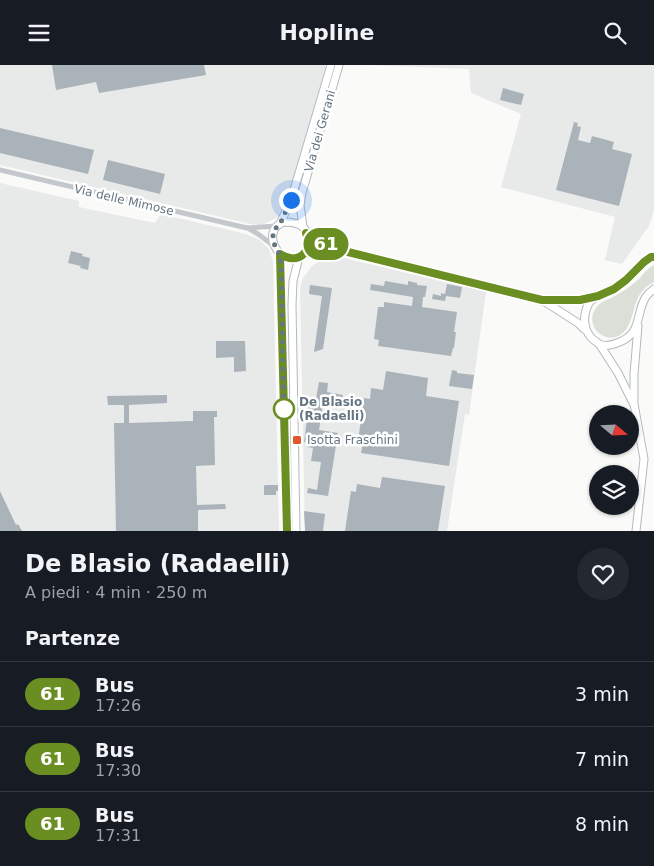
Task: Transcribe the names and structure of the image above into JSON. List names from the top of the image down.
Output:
{
  "streets": {
    "street": ["Via dei Gerani", "Via delle Mimose"]
  },
  "places": {
    "other": ["De Blasio (Radaelli)"],
    "transit": ["Isotta Fraschini"]
  },
  "lines": ["bus line 61"],
  "north": "right",
  "page": {
    "header": "Hopline",
    "on_map": "61",
    "heading": [
      ["De Blasio (Radaelli)", "A piedi · 4 min · 250 m"],
      "Partenze"
    ],
    "list": [
      {
        "mark": "61",
        "name": "Bus",
        "note": "17:26",
        "value": "3 min"
      },
      {
        "mark": "61",
        "name": "Bus",
        "note": "17:30",
        "value": "7 min"
      },
      {
        "mark": "61",
        "name": "Bus",
        "note": "17:31",
        "value": "8 min"
      }
    ]
  }
}
